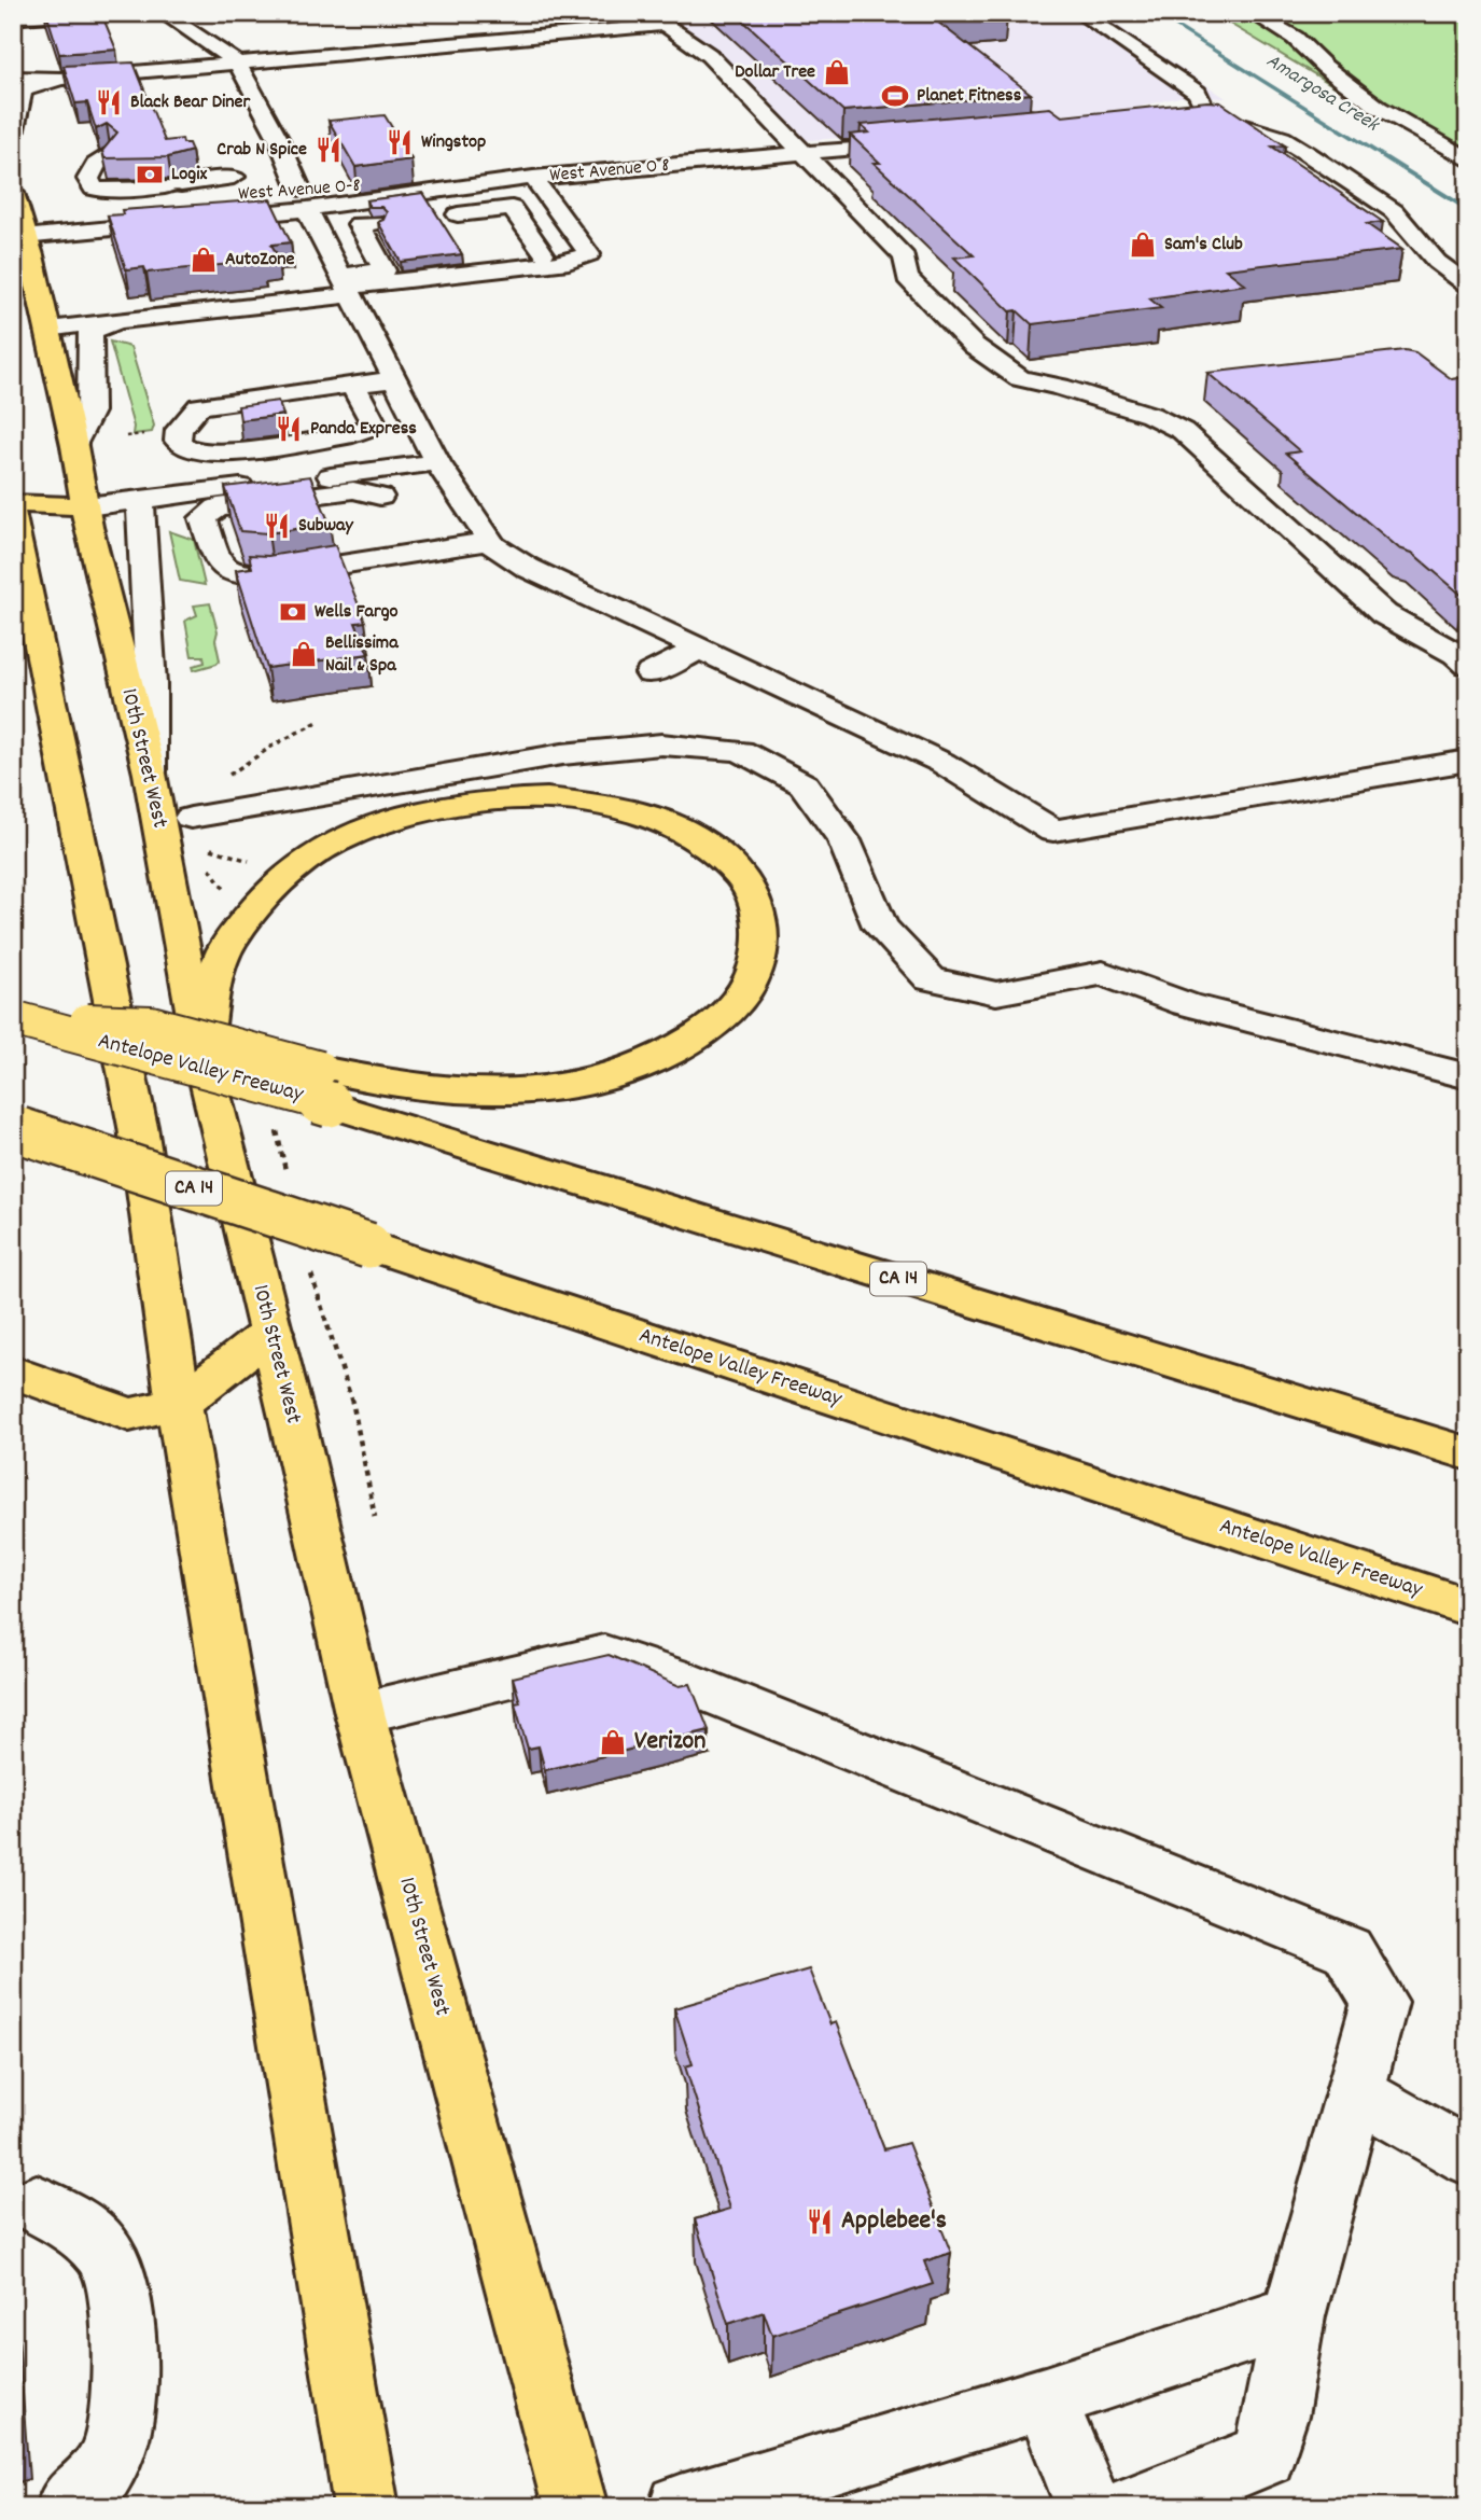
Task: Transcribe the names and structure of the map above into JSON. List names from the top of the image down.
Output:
{
  "streets": {
    "main road": ["10th Street West", "Antelope Valley Freeway", "CA 14"],
    "street": ["West Avenue O 8", "West Avenue O-8"]
  },
  "crossings": [
    ["West Avenue O 8", "10th Street West"]
  ],
  "water": ["Amargosa Creek"],
  "places": {
    "shop": [
      "Dollar Tree",
      "Sam's Club",
      "AutoZone",
      "Bellissima Nail & Spa",
      "Verizon"
    ],
    "sports": ["Planet Fitness"],
    "restaurant": [
      "Black Bear Diner",
      "Wingstop",
      "Crab N Spice",
      "Panda Express",
      "Subway",
      "Applebee's"
    ],
    "bank": ["Logix", "Wells Fargo"]
  }
}
